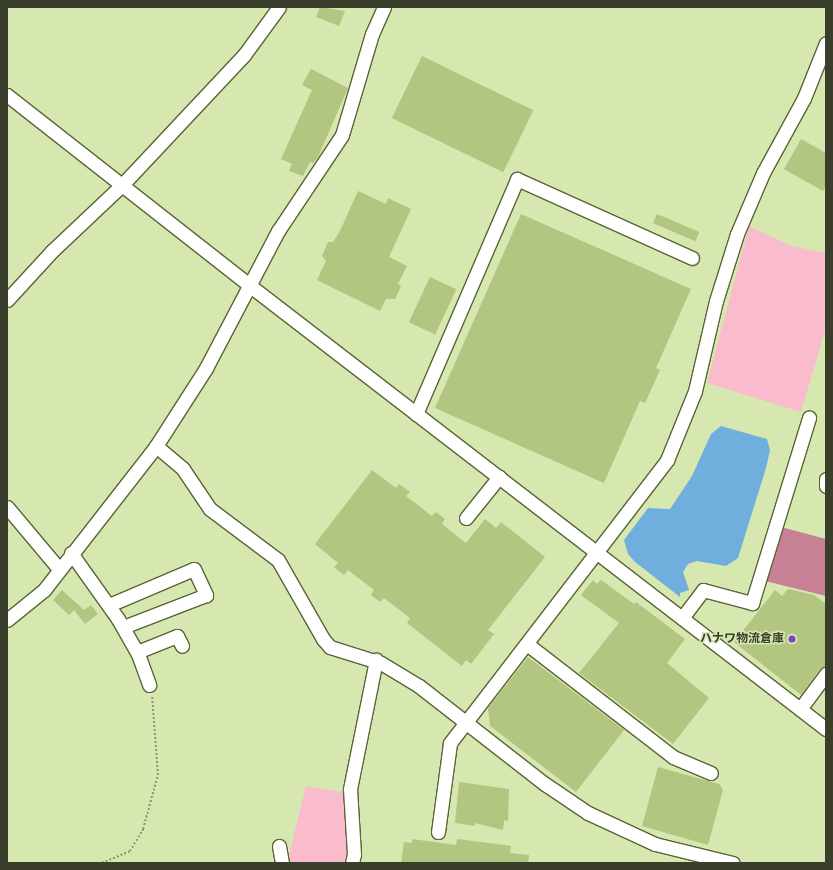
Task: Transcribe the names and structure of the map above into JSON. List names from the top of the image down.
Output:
{
  "places": ["ハナワ物流倉庫"]
}
